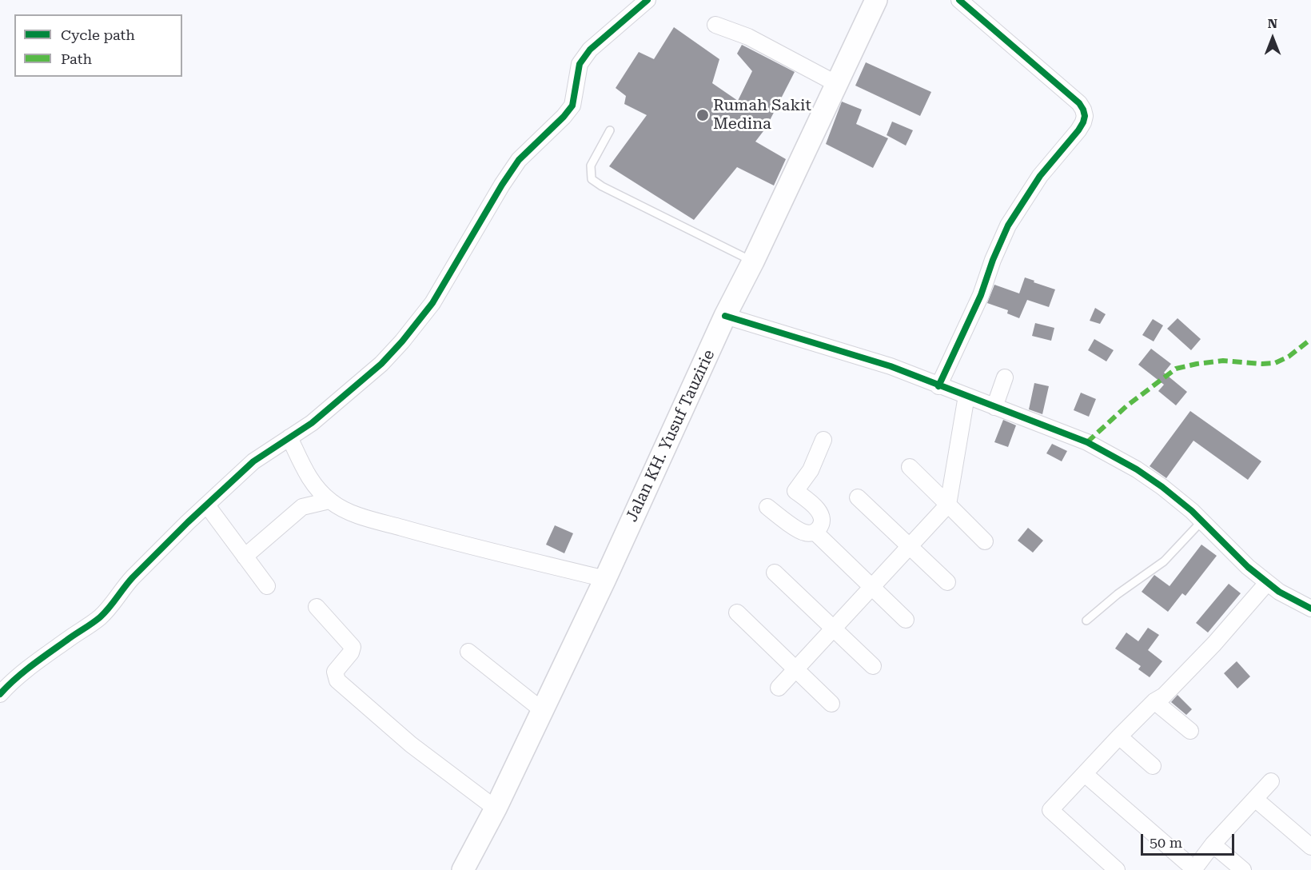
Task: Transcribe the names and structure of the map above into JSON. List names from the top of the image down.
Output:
{
  "streets": {
    "main road": ["Jalan KH. Yusuf Tauzirie"]
  },
  "places": ["Rumah Sakit Medina"],
  "legend": ["Cycle path", "Path"],
  "scale_bar": "50 m",
  "north": "top"
}
